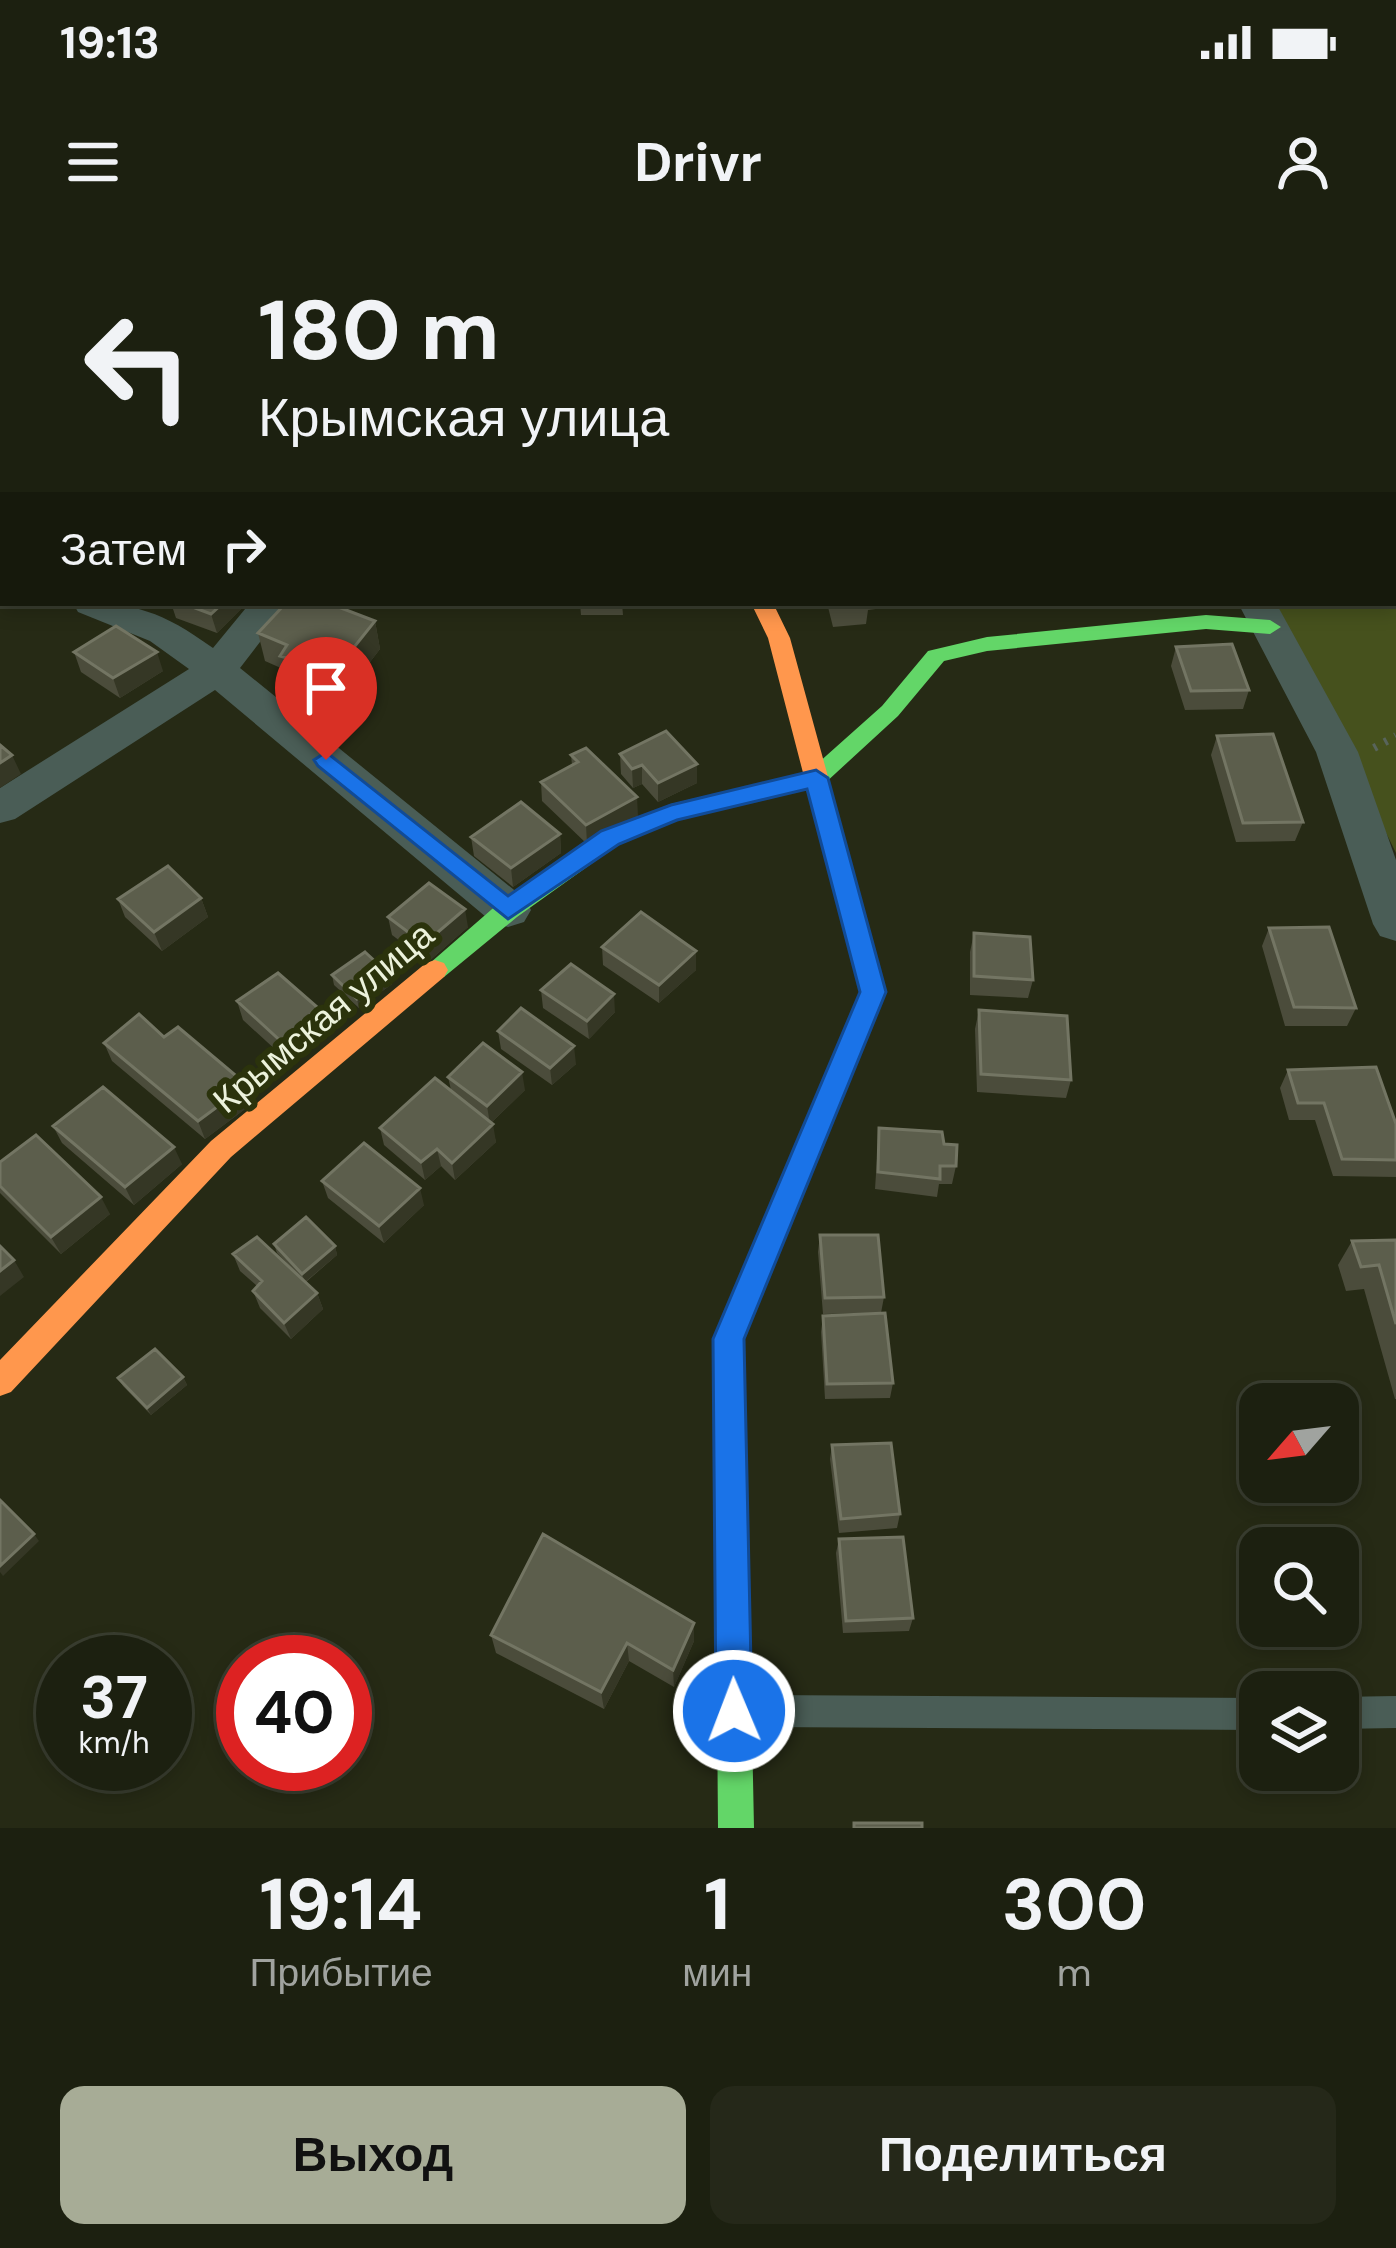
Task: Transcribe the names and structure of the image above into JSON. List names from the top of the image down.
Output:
{
  "streets": {
    "street": ["Крымская улица"]
  },
  "north": "bottom left",
  "page": {
    "status": "19:13",
    "header": "Drivr",
    "turn": ["180 m", "Крымская улица"],
    "then": "Затем",
    "speed": "37 km/h",
    "limit": "40",
    "eta": [
      "19:14",
      "Прибытие",
      "1",
      "мин",
      "300",
      "m"
    ],
    "buttons": ["Выход", "Поделиться"]
  }
}
